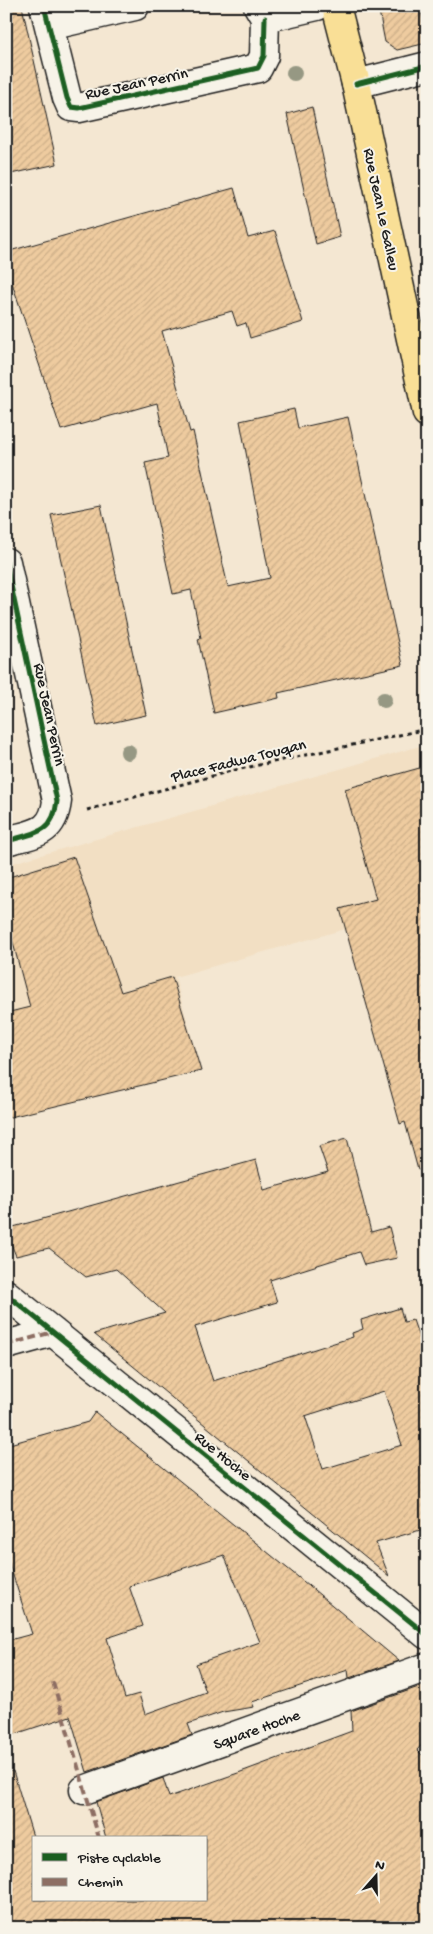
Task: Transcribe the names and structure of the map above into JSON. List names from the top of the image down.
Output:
{
  "streets": {
    "main road": ["Rue Jean Le Galleu"],
    "street": ["Rue Jean Perrin", "Rue Hoche", "Square Hoche"],
    "path": ["Place Fadwa Touqan"]
  },
  "crossings": [
    ["Rue Jean Perrin", "Place Fadwa Touqan"]
  ],
  "legend": ["Piste cyclable", "Chemin"],
  "north": "top"
}
